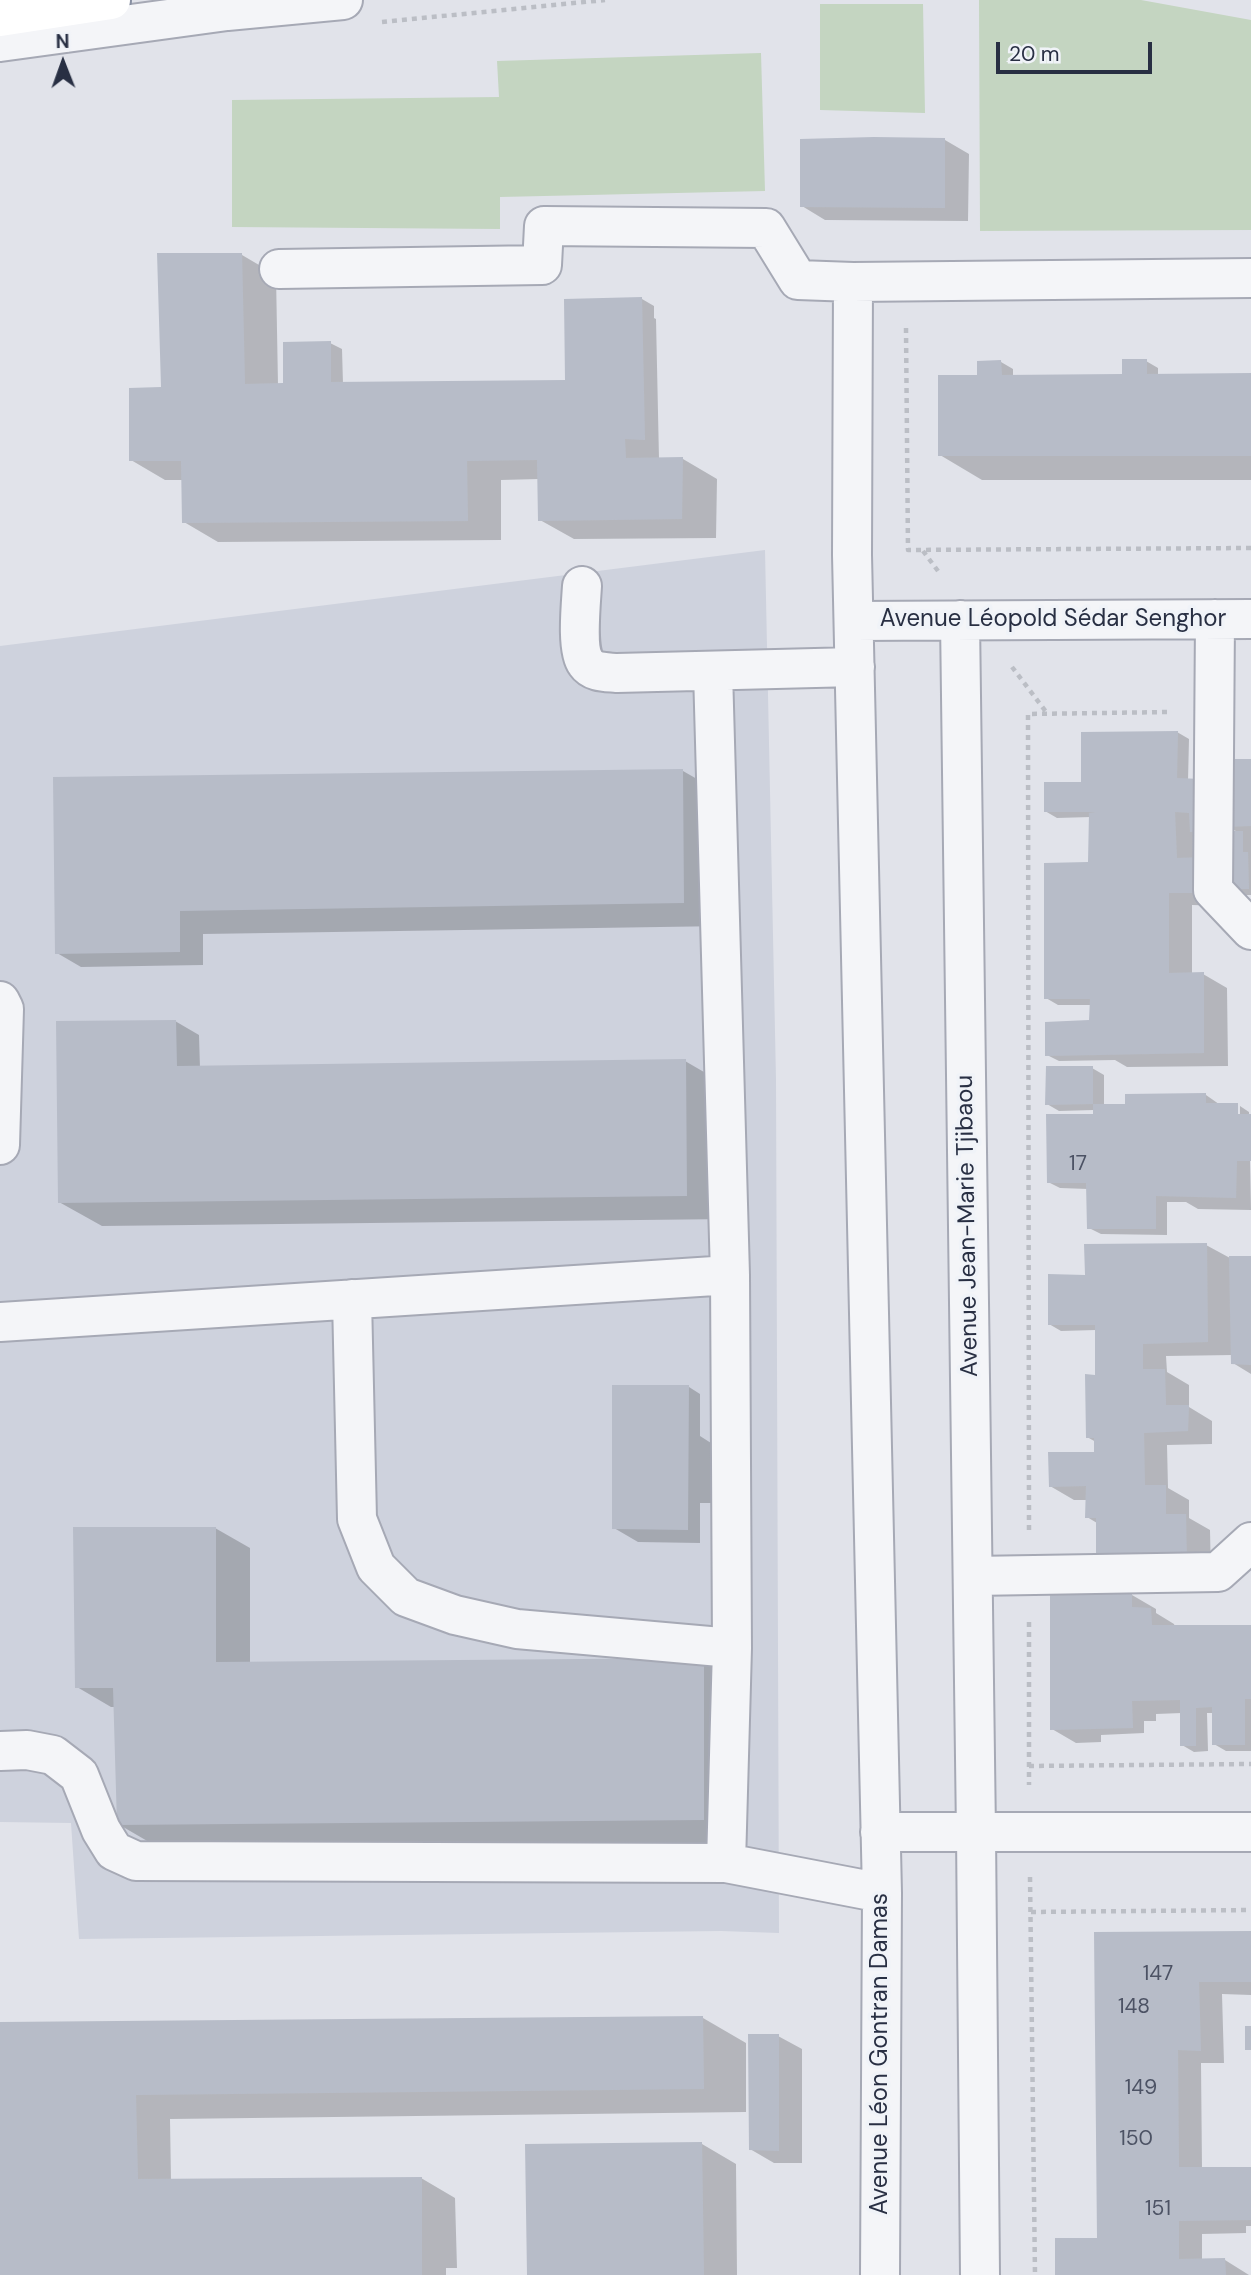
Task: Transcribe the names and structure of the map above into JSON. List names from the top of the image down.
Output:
{
  "streets": {
    "street": ["Avenue Léopold Sédar Senghor", "Avenue Jean-Marie Tjibaou", "Avenue Léon Gontran Damas"]
  },
  "crossings": [
    ["Avenue Léopold Sédar Senghor", "Avenue Jean-Marie Tjibaou"]
  ],
  "house_numbers": [
    "17",
    "147",
    "148",
    "149",
    "150",
    "151"
  ],
  "scale_bar": "20 m",
  "north": "top"
}
